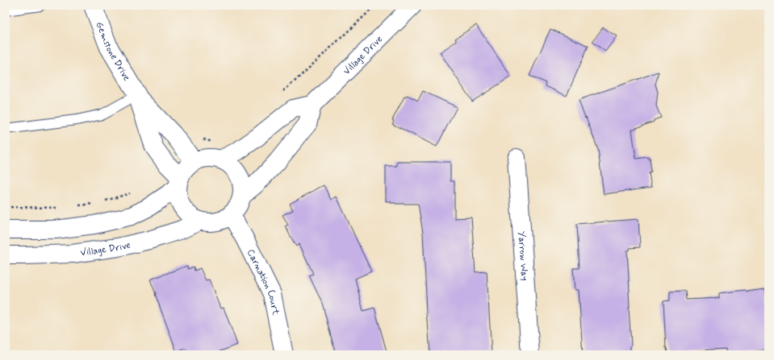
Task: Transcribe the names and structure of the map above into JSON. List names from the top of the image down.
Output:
{
  "streets": {
    "street": [
      "Gemstone Drive",
      "Village Drive",
      "Yarrow Way",
      "Carnation Court"
    ]
  },
  "crossings": [
    ["Gemstone Drive", "Village Drive"],
    ["Gemstone Drive", "Carnation Court"],
    ["Village Drive", "Carnation Court"]
  ]
}
